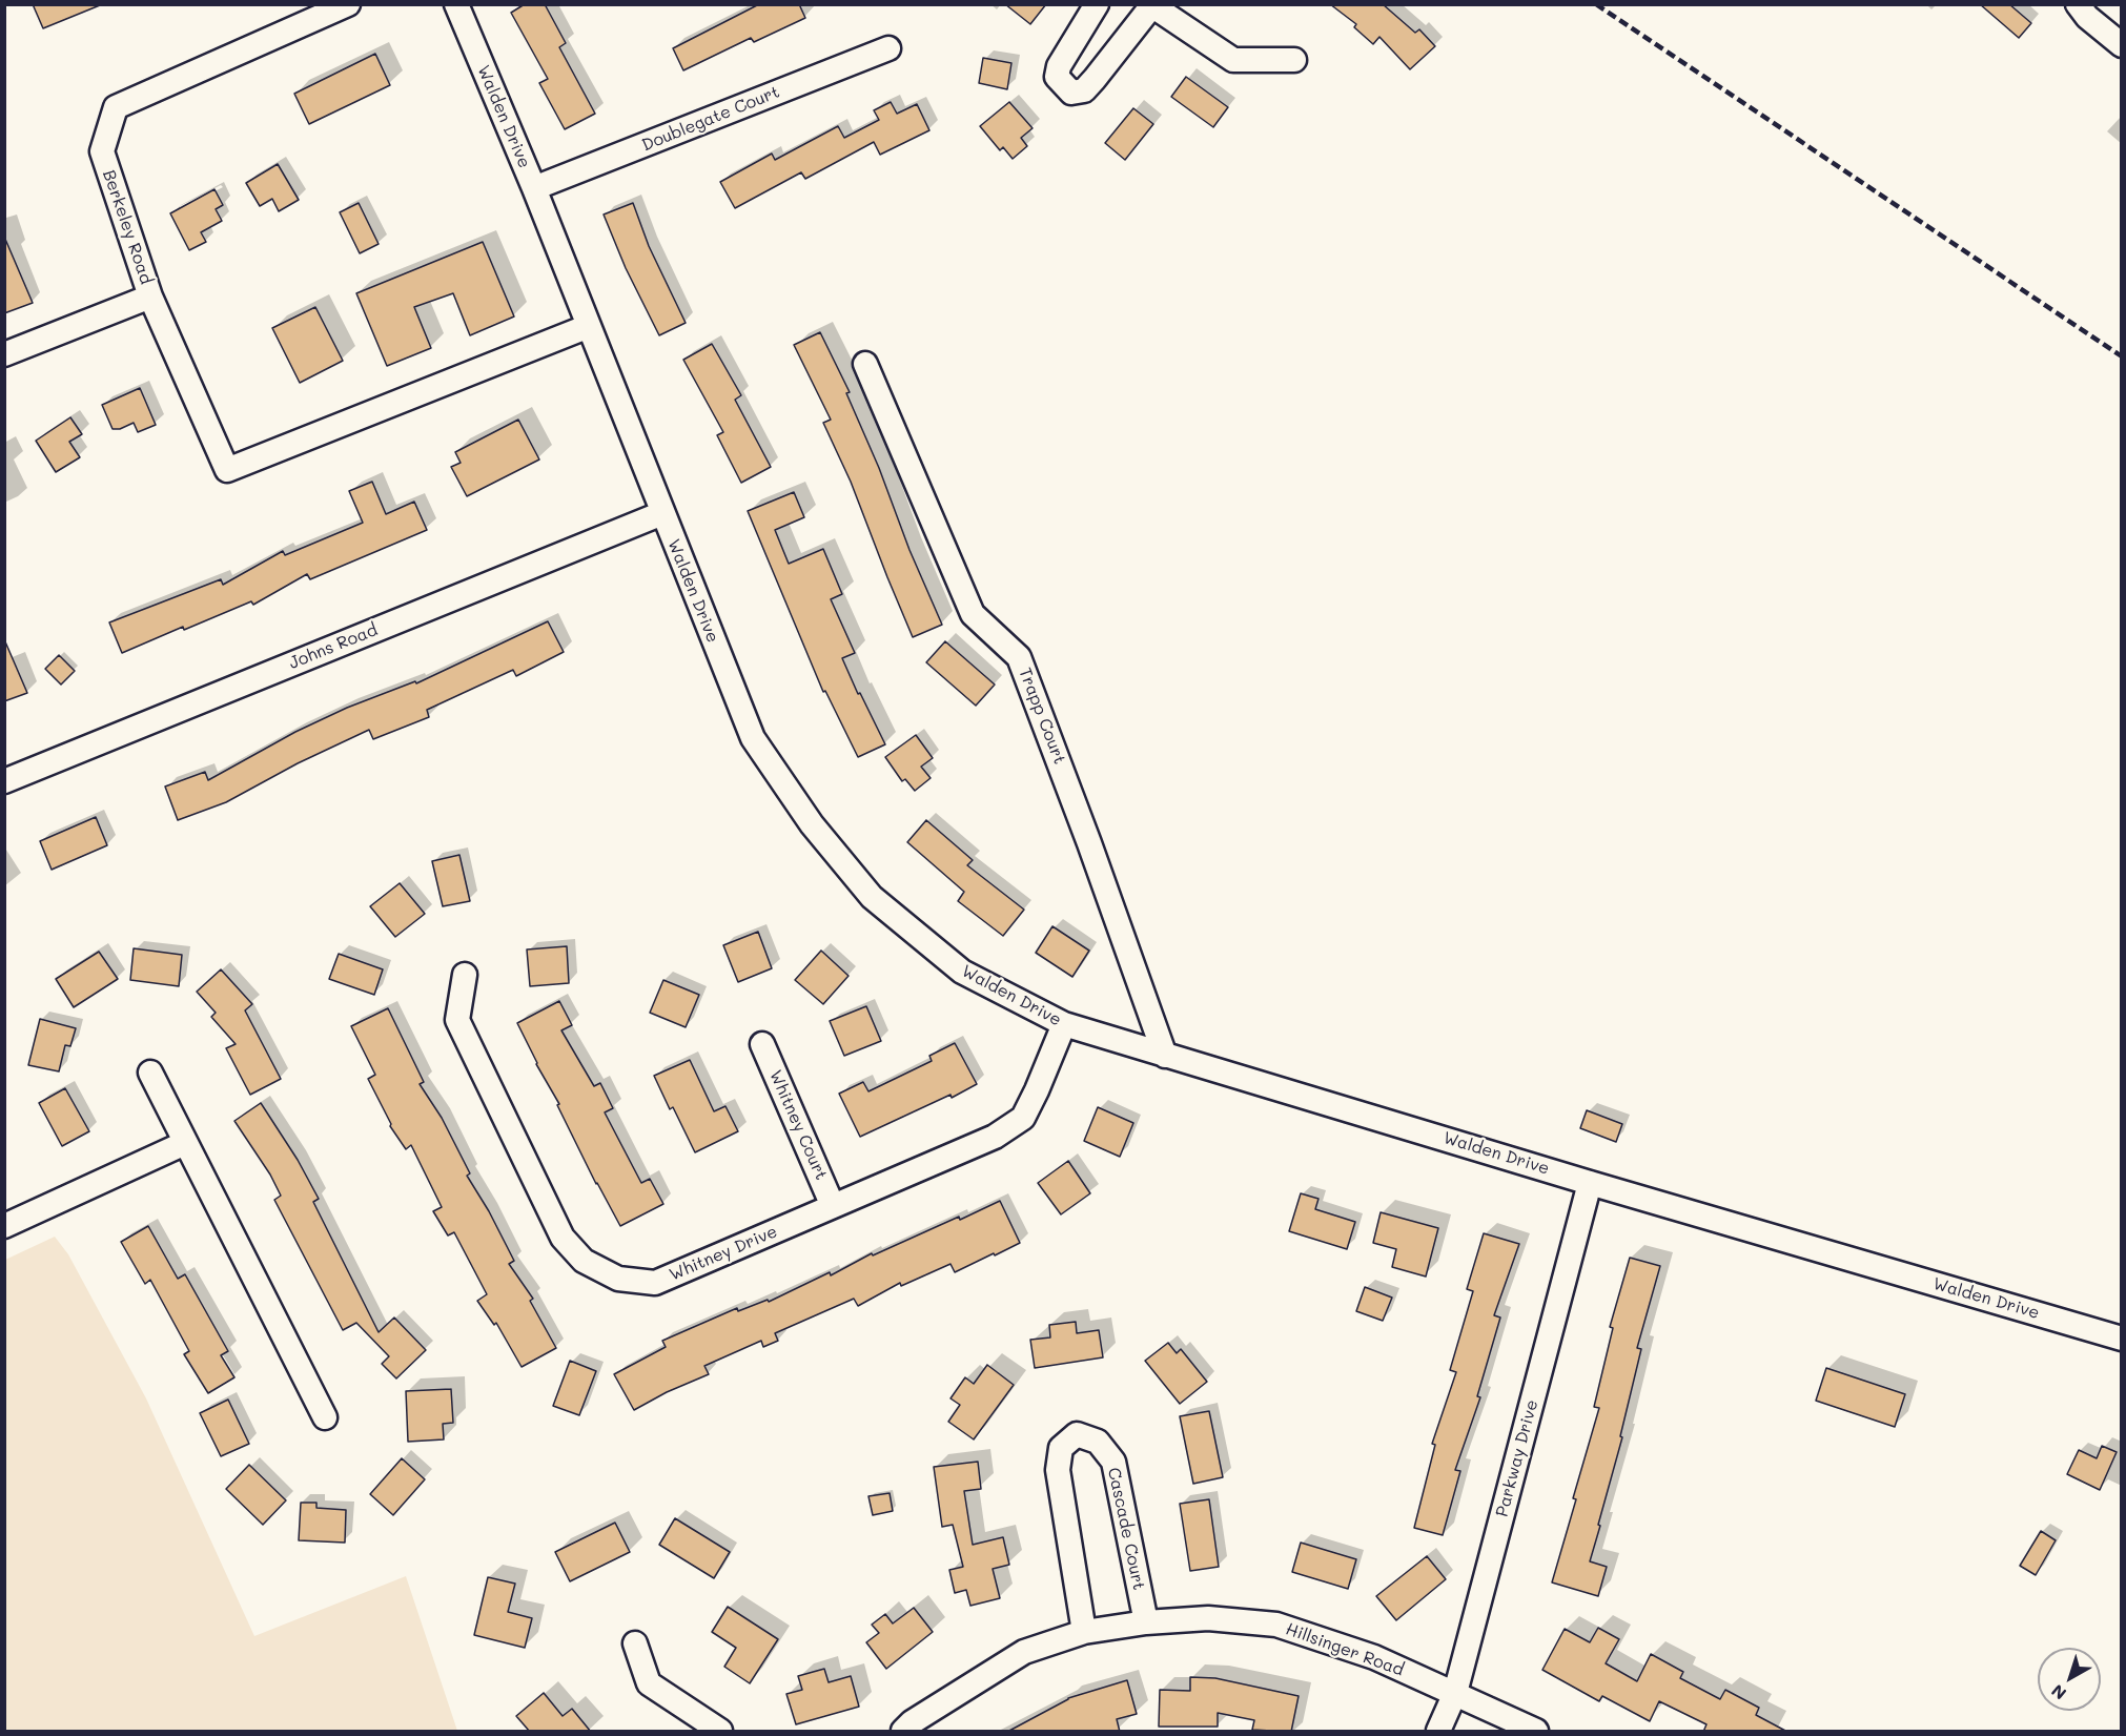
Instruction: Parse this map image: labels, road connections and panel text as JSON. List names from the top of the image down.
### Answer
{
  "streets": {
    "street": [
      "Walden Drive",
      "Doublegate Court",
      "Berkeley Road",
      "Johns Road",
      "Trapp Court",
      "Whitney Court",
      "Whitney Drive",
      "Parkway Drive",
      "Cascade Court",
      "Hillsinger Road"
    ]
  },
  "crossings": [
    ["Walden Drive", "Doublegate Court"],
    ["Walden Drive", "Johns Road"],
    ["Walden Drive", "Trapp Court"],
    ["Walden Drive", "Whitney Drive"],
    ["Walden Drive", "Parkway Drive"],
    ["Whitney Court", "Whitney Drive"],
    ["Parkway Drive", "Hillsinger Road"],
    ["Cascade Court", "Hillsinger Road"]
  ],
  "north": "bottom left"
}
